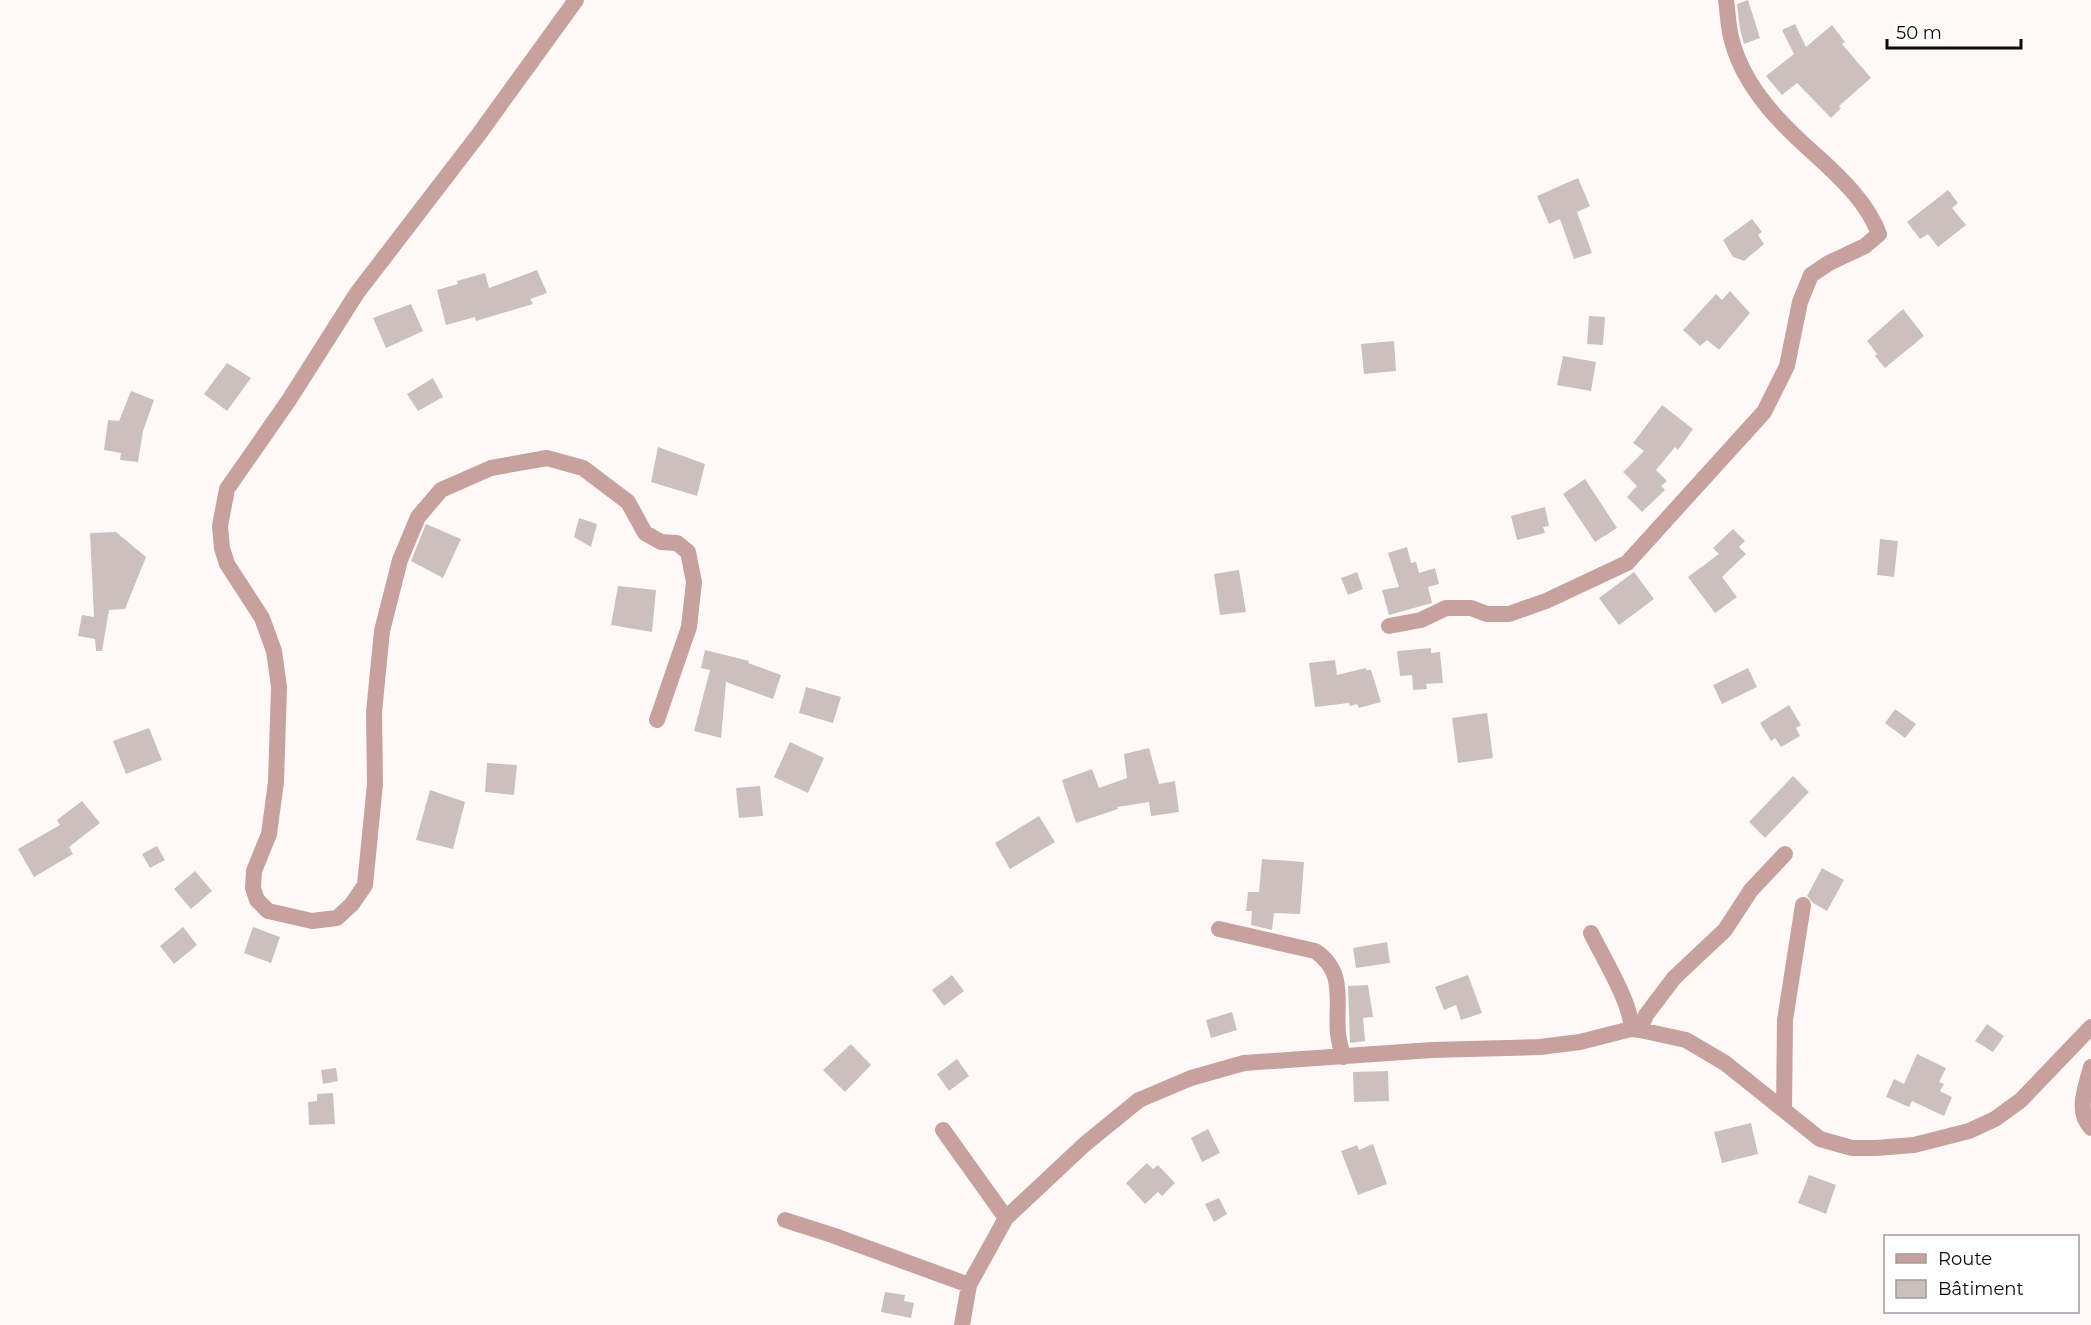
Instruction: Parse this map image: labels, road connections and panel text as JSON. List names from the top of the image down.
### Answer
{
  "legend": ["Route", "Bâtiment"],
  "scale_bar": "50 m"
}
